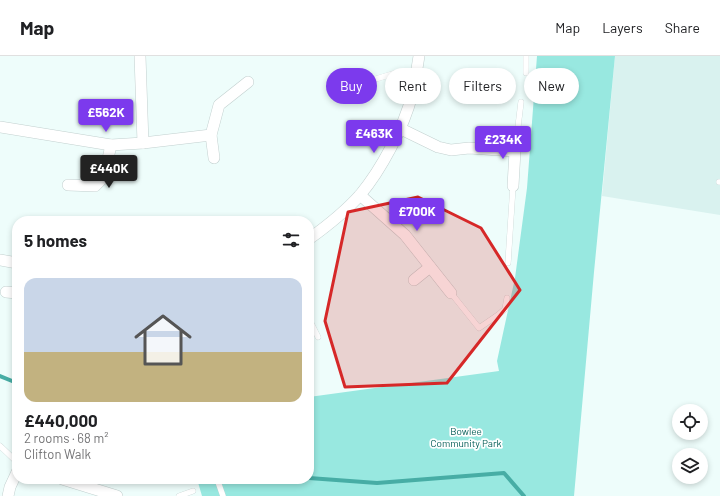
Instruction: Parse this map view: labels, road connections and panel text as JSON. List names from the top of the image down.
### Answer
{
  "parks": ["Bowlee Community Park"],
  "page": {
    "header": "Map",
    "nav": ["Map", "Layers", "Share"],
    "chip": [
      "Buy",
      "Rent",
      "Filters",
      "New"
    ],
    "price": [
      "£562K",
      "£463K",
      "£234K",
      "£440K",
      "£700K"
    ],
    "heading": "5 homes",
    "list": [
      {
        "name": "£440,000",
        "note": "2 rooms · 68 m² · Clifton Walk"
      }
    ]
  }
}
